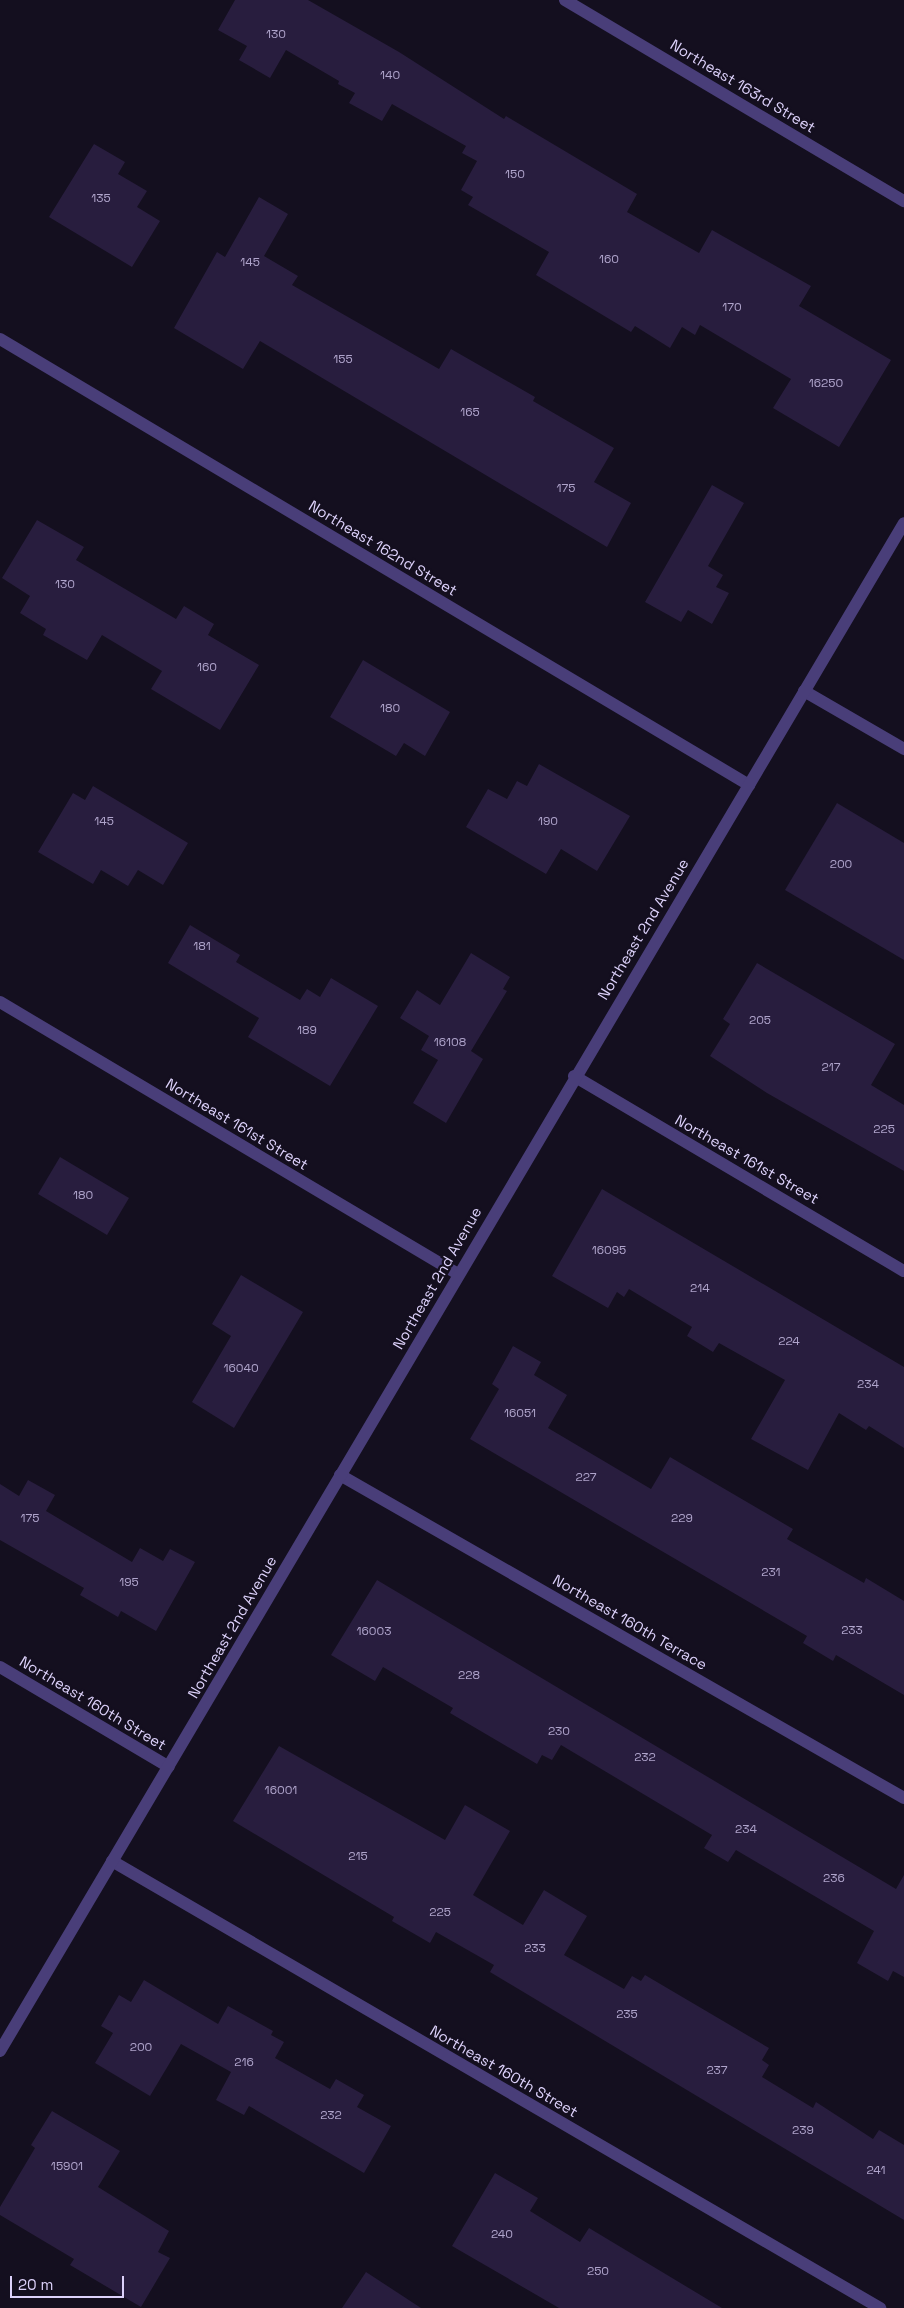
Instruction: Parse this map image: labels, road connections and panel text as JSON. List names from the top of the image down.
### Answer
{
  "streets": {
    "street": [
      "Northeast 163rd Street",
      "Northeast 162nd Street",
      "Northeast 2nd Avenue",
      "Northeast 161st Street",
      "Northeast 160th Terrace",
      "Northeast 160th Street"
    ]
  },
  "crossings": [
    ["Northeast 162nd Street", "Northeast 2nd Avenue"],
    ["Northeast 2nd Avenue", "Northeast 161st Street"],
    ["Northeast 2nd Avenue", "Northeast 160th Terrace"],
    ["Northeast 2nd Avenue", "Northeast 160th Street"]
  ],
  "house_numbers": [
    "130",
    "140",
    "150",
    "135",
    "160",
    "145",
    "170",
    "155",
    "16250",
    "165",
    "175",
    "130",
    "160",
    "180",
    "145",
    "190",
    "200",
    "181",
    "205",
    "189",
    "16108",
    "217",
    "225",
    "180",
    "16095",
    "214",
    "224",
    "16040",
    "234",
    "16051",
    "227",
    "175",
    "229",
    "231",
    "195",
    "233",
    "16003",
    "228",
    "230",
    "232",
    "16001",
    "234",
    "215",
    "236",
    "225",
    "233",
    "235",
    "200",
    "216",
    "237",
    "232",
    "239",
    "15901",
    "241",
    "240",
    "250"
  ],
  "scale_bar": "20 m"
}
